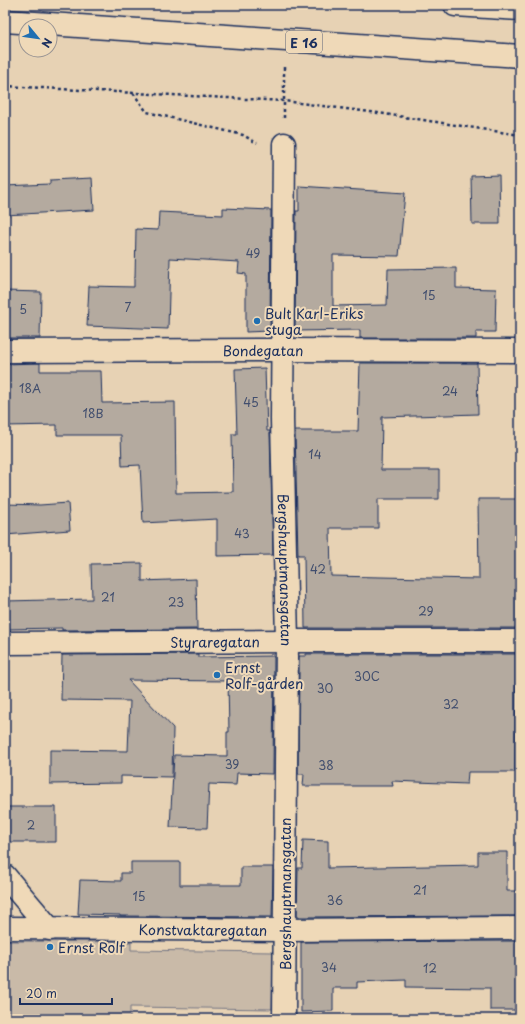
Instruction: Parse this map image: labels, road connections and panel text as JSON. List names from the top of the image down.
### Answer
{
  "streets": {
    "main road": [
      "E 16",
      "Bondegatan",
      "Bergshauptmansgatan",
      "Styraregatan",
      "Konstvaktaregatan"
    ]
  },
  "crossings": [
    ["Bondegatan", "Bergshauptmansgatan"],
    ["Bergshauptmansgatan", "Styraregatan"],
    ["Bergshauptmansgatan", "Konstvaktaregatan"]
  ],
  "places": ["Bult Karl-Eriks stuga", "Ernst Rolf-gården", "Ernst Rolf"],
  "house_numbers": [
    "49",
    "15",
    "7",
    "5",
    "18A",
    "24",
    "45",
    "18B",
    "14",
    "43",
    "42",
    "21",
    "23",
    "29",
    "30C",
    "30",
    "32",
    "39",
    "38",
    "2",
    "21",
    "15",
    "36",
    "34",
    "12"
  ],
  "scale_bar": "20 m",
  "north": "bottom right"
}
